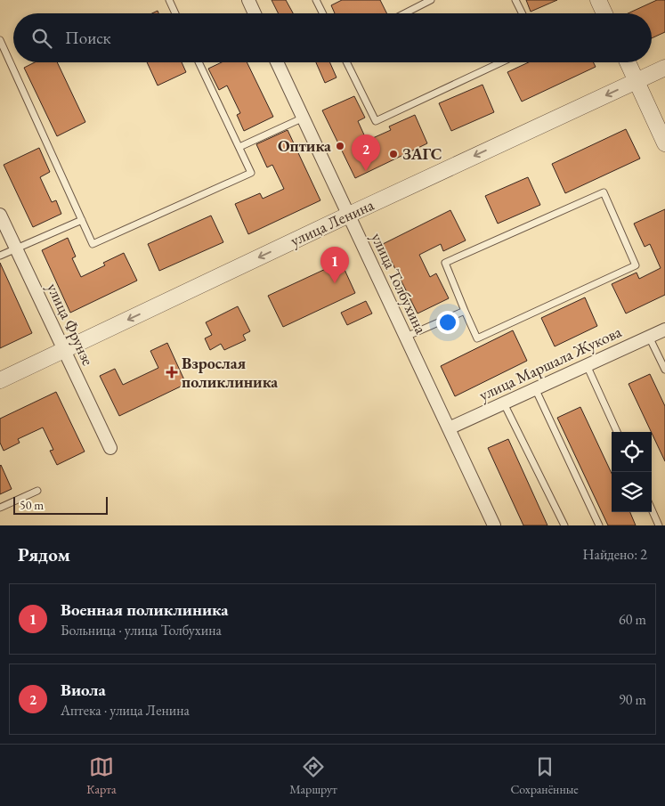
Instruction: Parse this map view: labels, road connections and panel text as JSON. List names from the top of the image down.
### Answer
{
  "streets": {
    "street": [
      "улица Ленина",
      "улица Толбухина",
      "улица Фрунзе",
      "улица Маршала Жукова"
    ]
  },
  "crossings": [
    ["улица Ленина", "улица Толбухина"],
    ["улица Ленина", "улица Фрунзе"],
    ["улица Толбухина", "улица Маршала Жукова"]
  ],
  "one_way": ["улица Ленина"],
  "places": {
    "other": ["Оптика", "ЗАГС"],
    "health": ["Взрослая поликлиника"]
  },
  "scale_bar": "50 m",
  "page": {
    "search": "Поиск",
    "pins": ["2", "1"],
    "scale": "50 m",
    "heading": ["Рядом", "Найдено: 2"],
    "list": [
      {
        "mark": "1",
        "name": "Военная поликлиника",
        "note": "Больница · улица Толбухина",
        "value": "60 m"
      },
      {
        "mark": "2",
        "name": "Виола",
        "note": "Аптека · улица Ленина",
        "value": "90 m"
      }
    ],
    "nav": ["Карта", "Маршрут", "Сохранённые"]
  }
}
